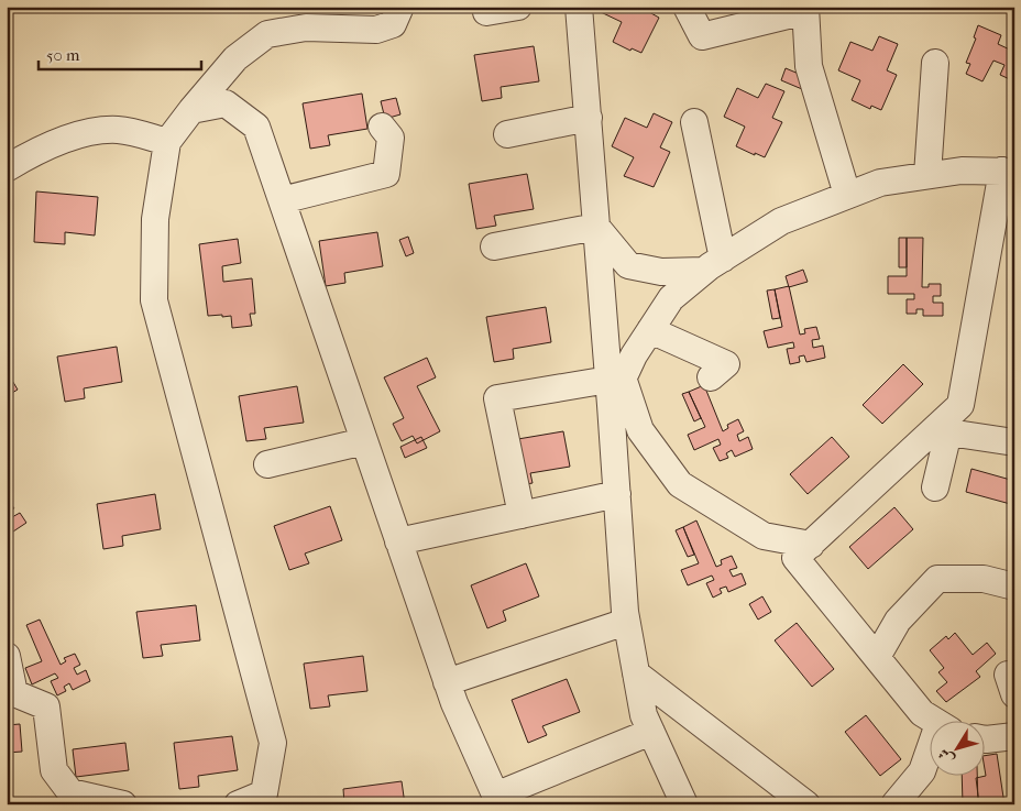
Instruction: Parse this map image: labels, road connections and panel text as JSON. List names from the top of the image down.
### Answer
{
  "scale_bar": "50 m",
  "north": "bottom left"
}
